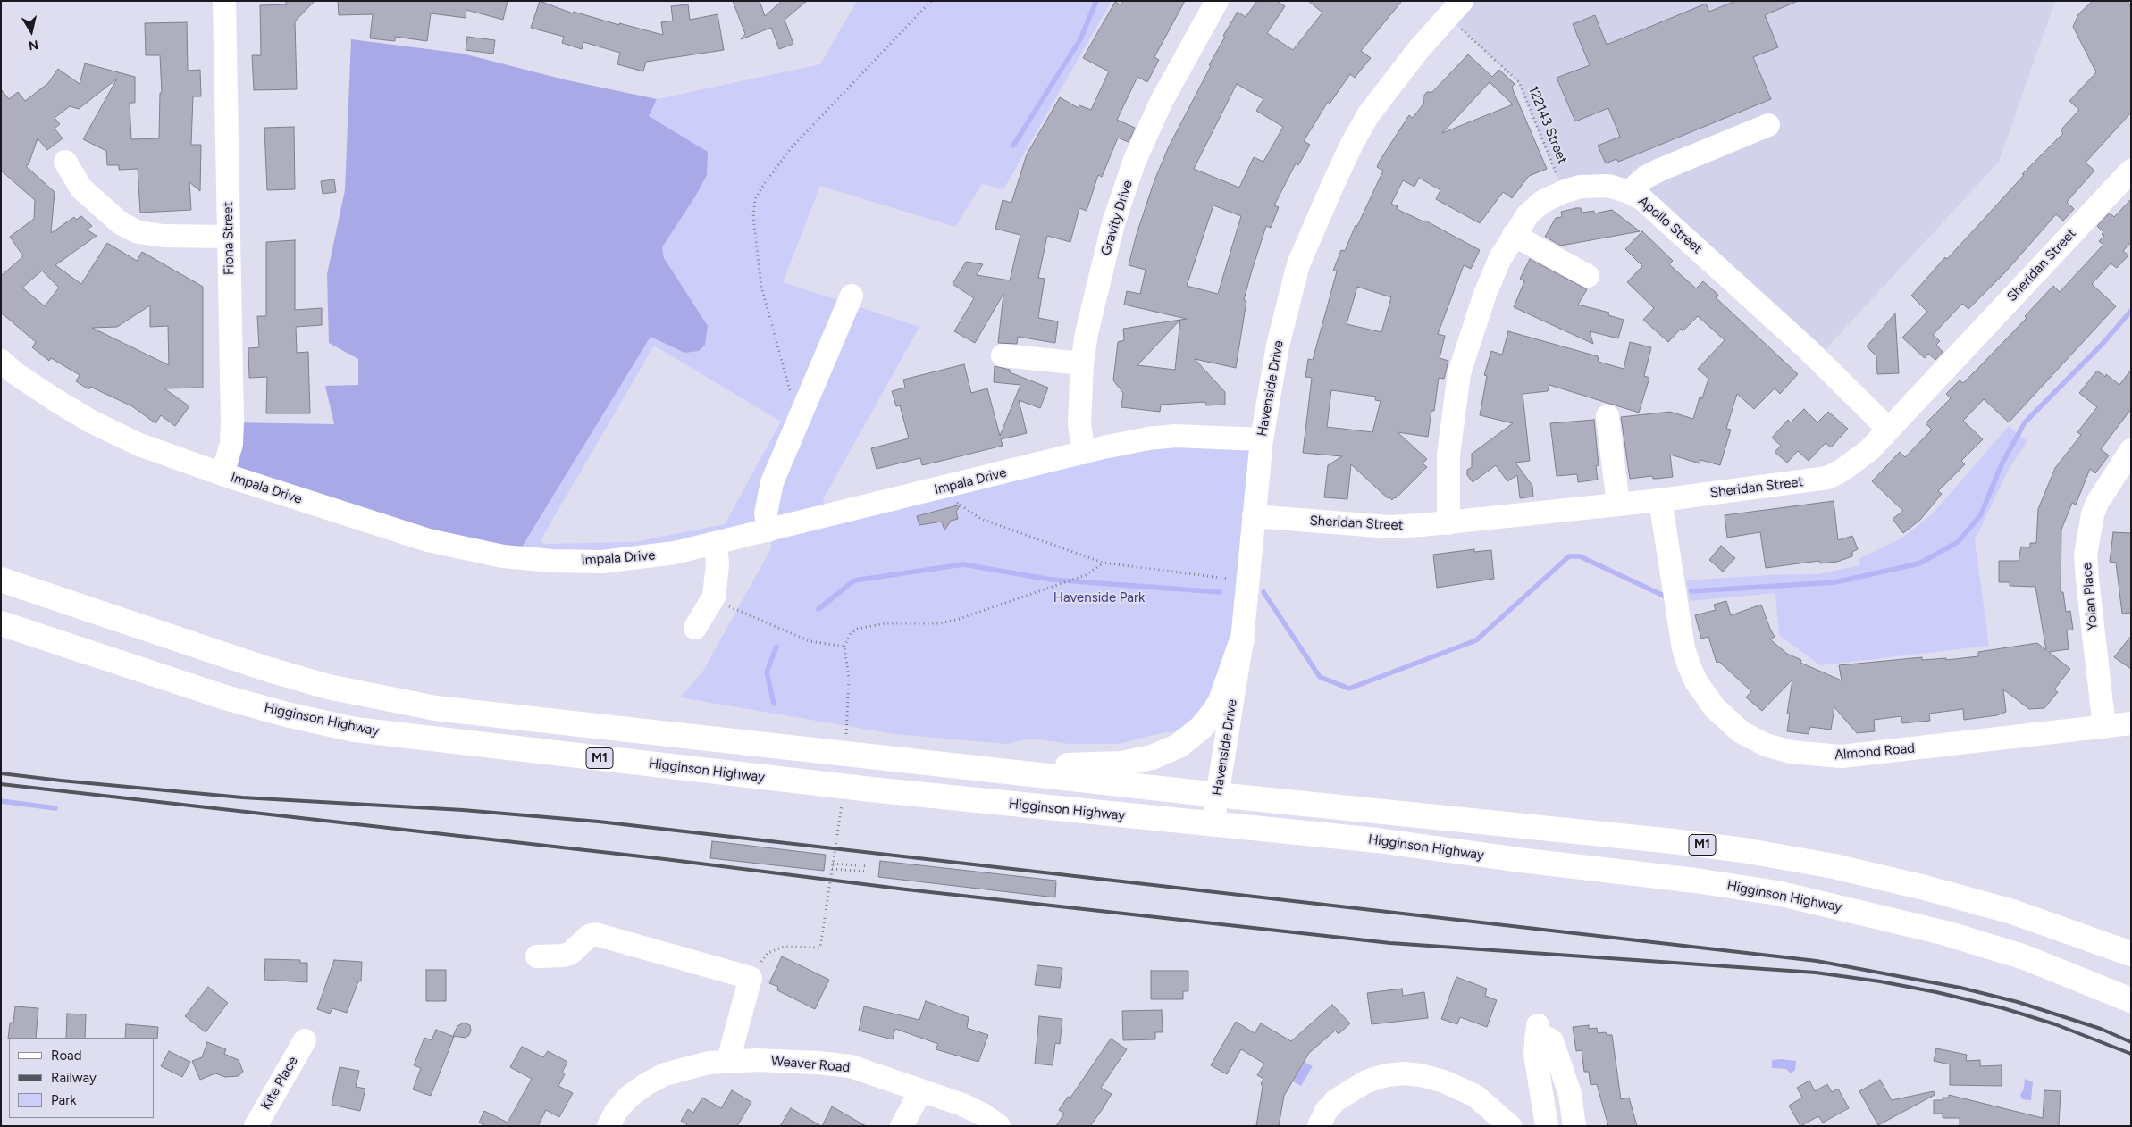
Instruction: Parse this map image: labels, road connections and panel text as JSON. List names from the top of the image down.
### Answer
{
  "streets": {
    "highway": ["Higginson Highway", "M1"],
    "street": [
      "Gravity Drive",
      "Apollo Street",
      "Fiona Street",
      "Sheridan Street",
      "Havenside Drive",
      "Impala Drive",
      "Yolan Place",
      "Almond Road",
      "Weaver Road",
      "Kite Place"
    ],
    "path": ["122143 Street"]
  },
  "crossings": [
    ["122143 Street", "Apollo Street"],
    ["122143 Street", "Havenside Drive"],
    ["Gravity Drive", "Impala Drive"],
    ["Apollo Street", "Sheridan Street"],
    ["Fiona Street", "Impala Drive"],
    ["Sheridan Street", "Havenside Drive"],
    ["Sheridan Street", "Almond Road"],
    ["Havenside Drive", "Impala Drive"],
    ["Havenside Drive", "Higginson Highway"],
    ["Havenside Drive", "M1"],
    ["Yolan Place", "Almond Road"]
  ],
  "parks": ["Havenside Park"],
  "legend": ["Road", "Railway", "Park"],
  "north": "bottom"
}
